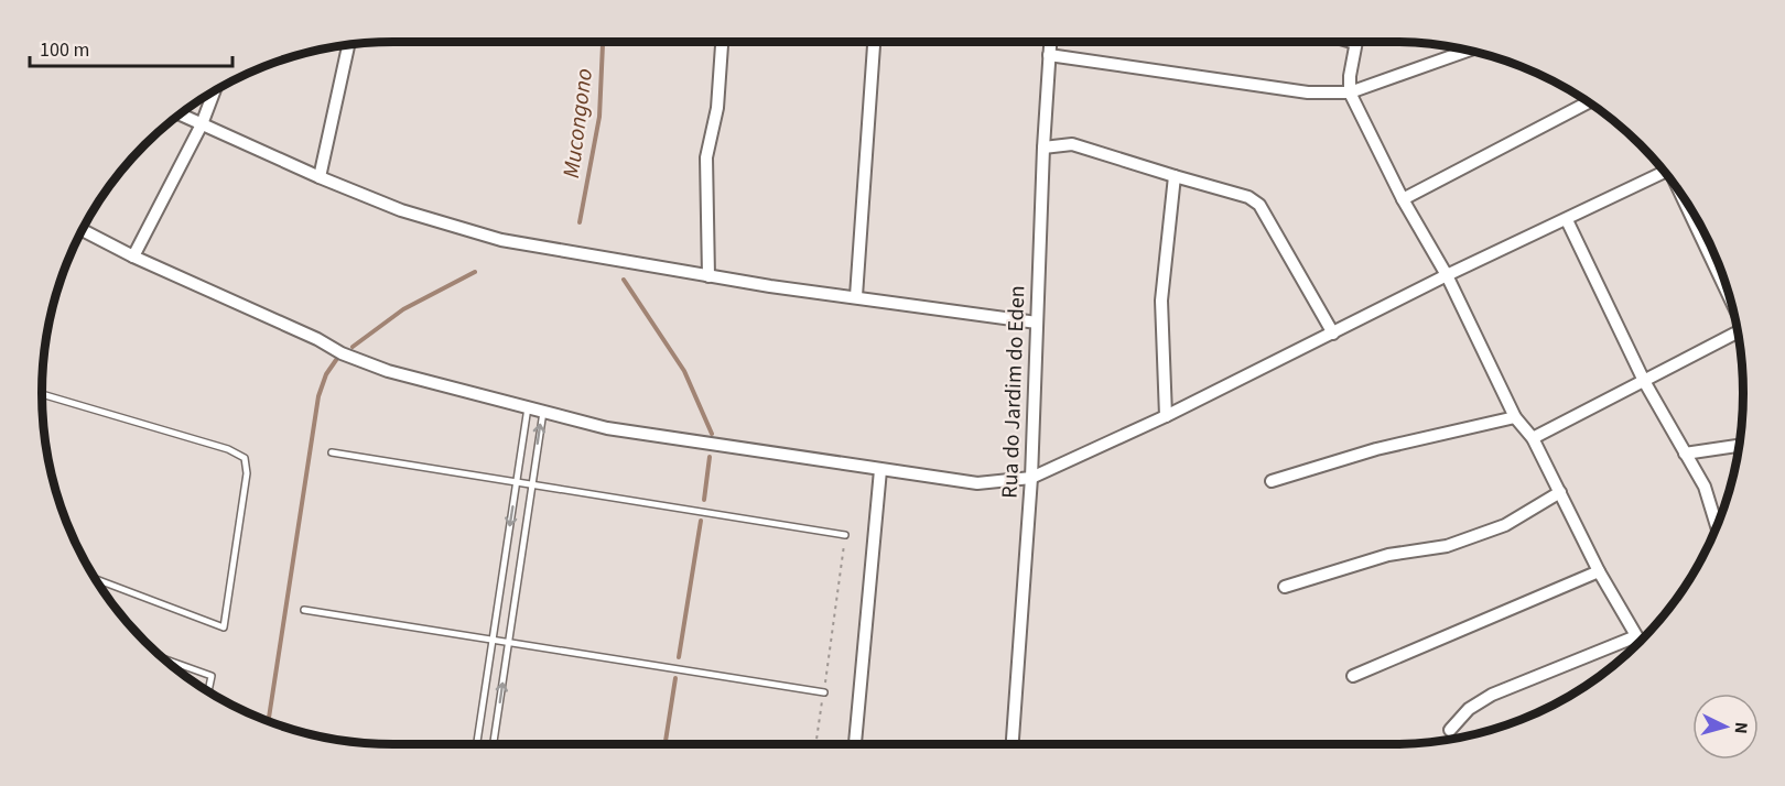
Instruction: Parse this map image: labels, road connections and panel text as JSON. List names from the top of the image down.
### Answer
{
  "streets": {
    "street": ["Rua do Jardim do Eden"]
  },
  "water": ["Mucongono"],
  "scale_bar": "100 m",
  "north": "right"
}
